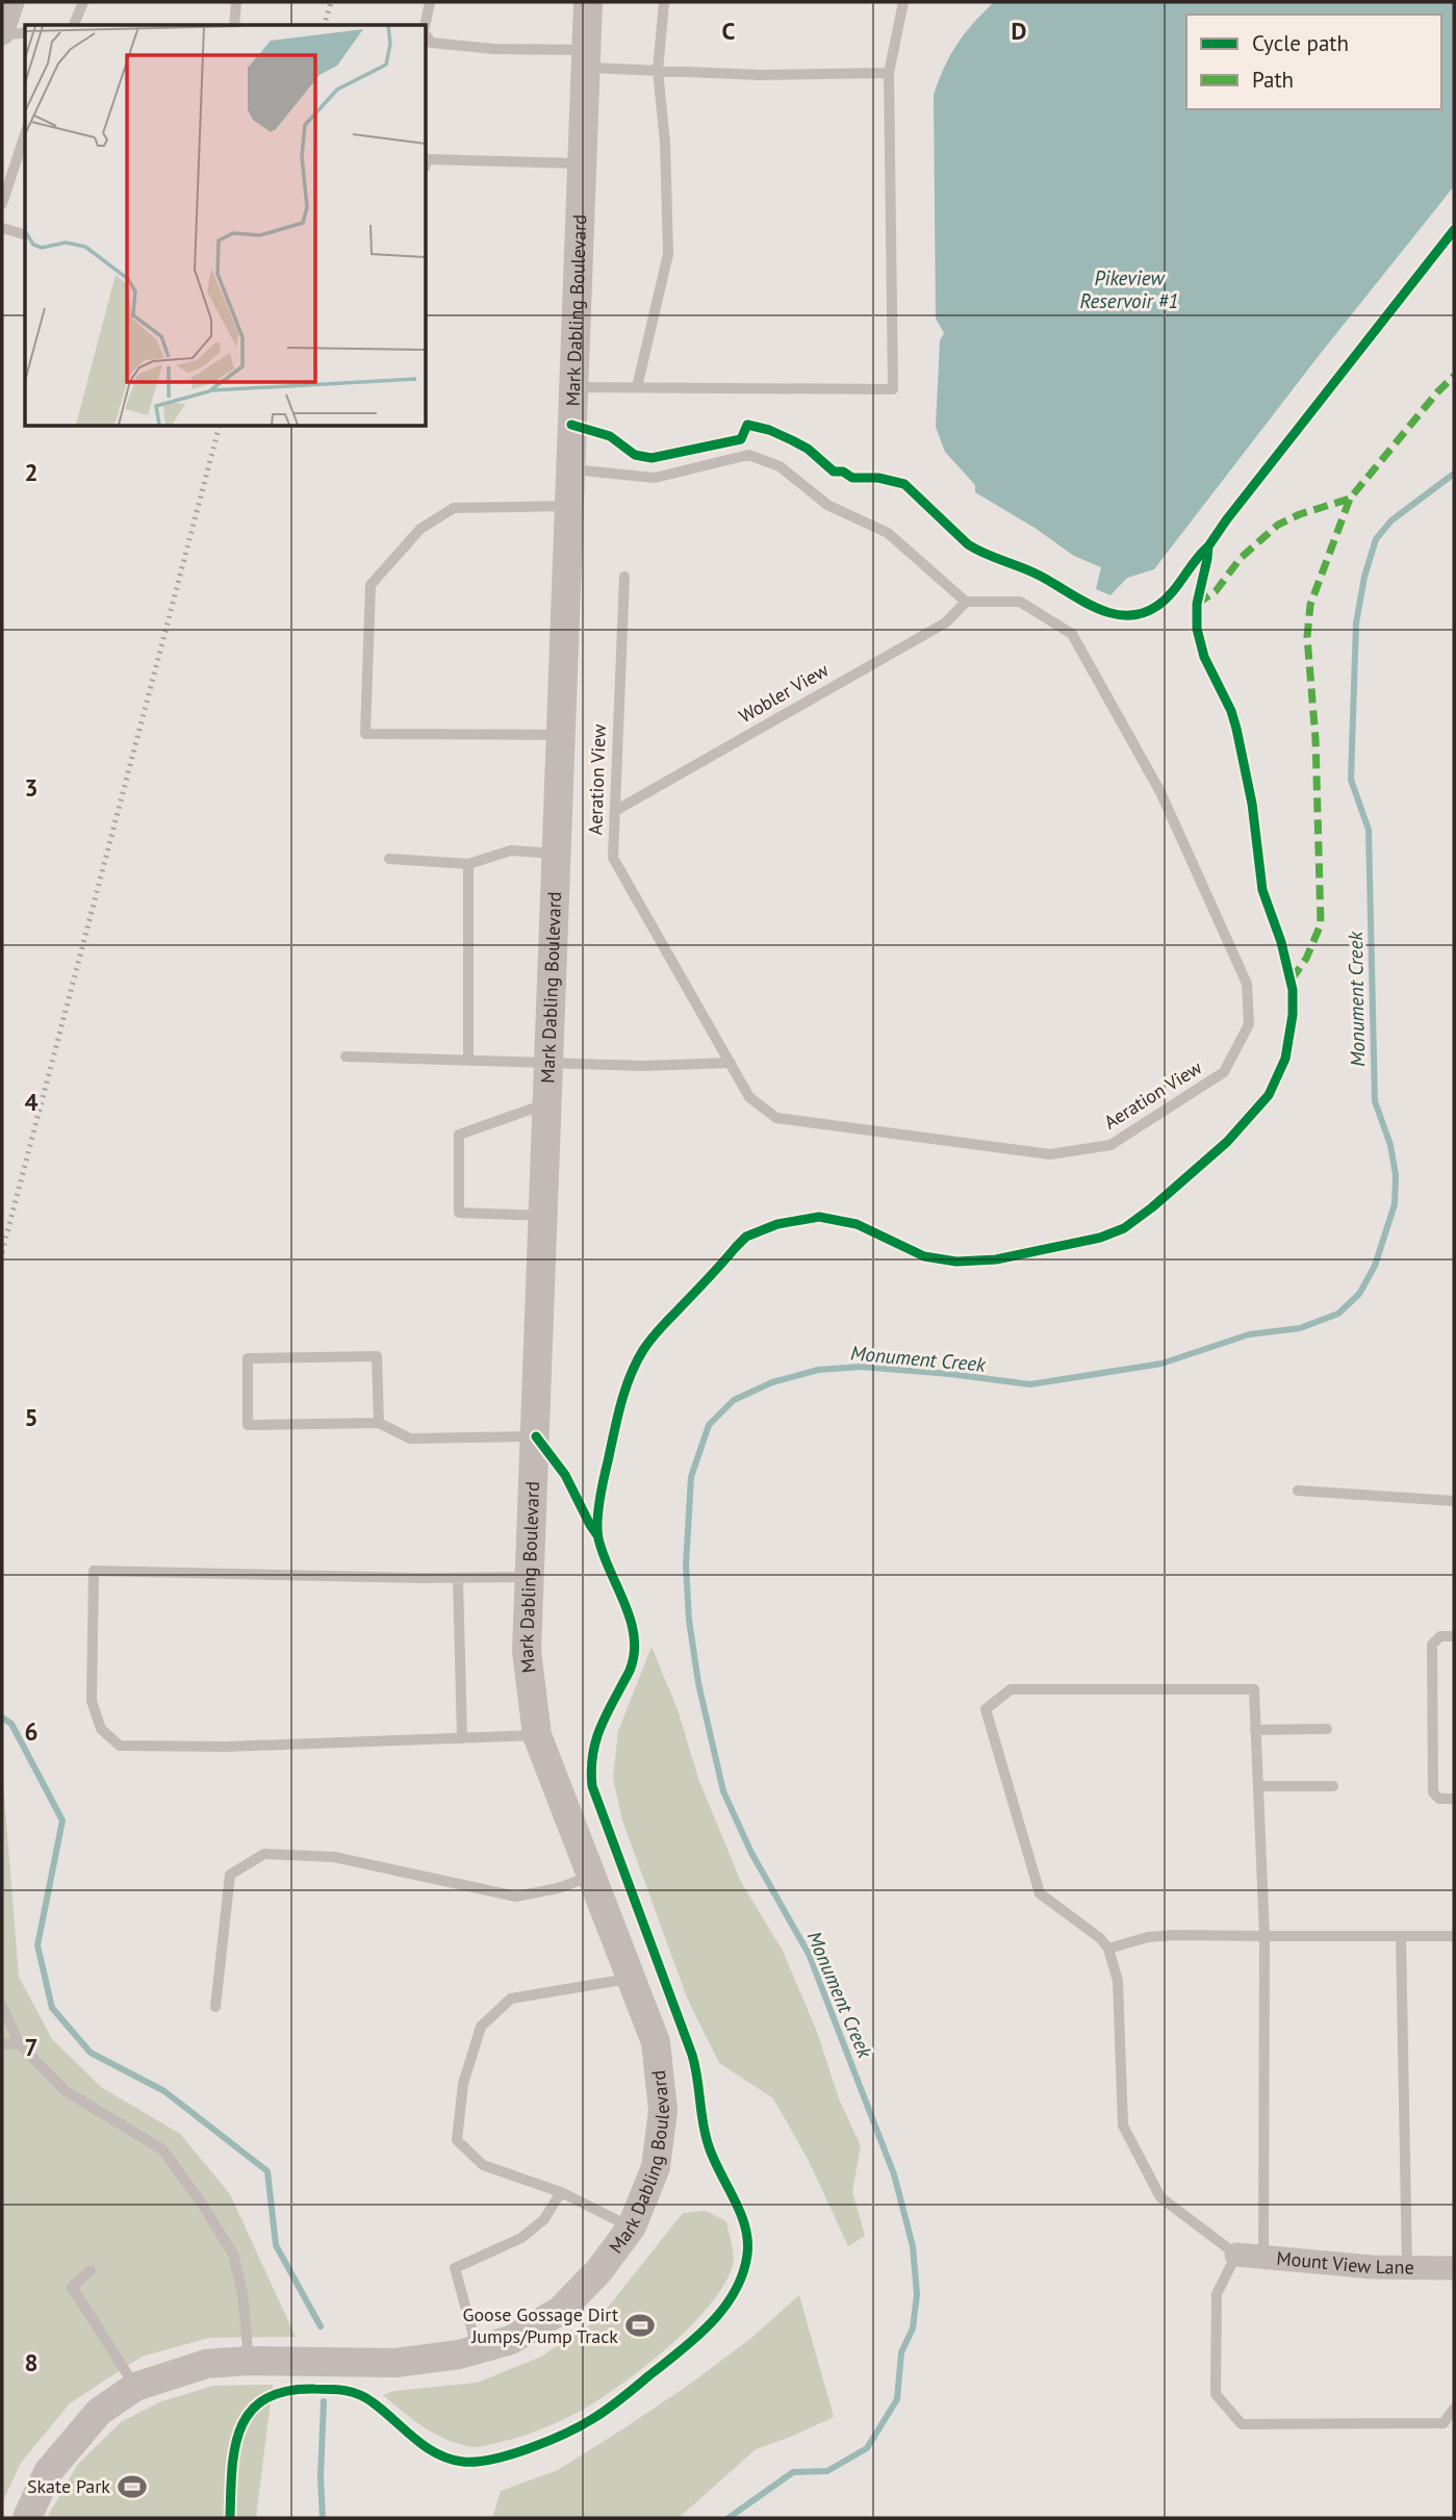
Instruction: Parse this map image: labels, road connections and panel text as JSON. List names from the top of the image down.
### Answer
{
  "streets": {
    "street": ["Mark Dabling Boulevard", "Mount View Lane"],
    "lane": ["Wobler View", "Aeration View"]
  },
  "crossings": [
    ["Wobler View", "Aeration View"]
  ],
  "water": ["Pikeview Reservoir #1", "Monument Creek"],
  "places": {
    "sports": ["Goose Gossage Dirt Jumps/Pump Track", "Skate Park"]
  },
  "legend": ["Cycle path", "Path"],
  "grid": {
    "columns": ["C", "D"],
    "rows": [
      "2",
      "3",
      "4",
      "5",
      "6",
      "7",
      "8"
    ]
  }
}
